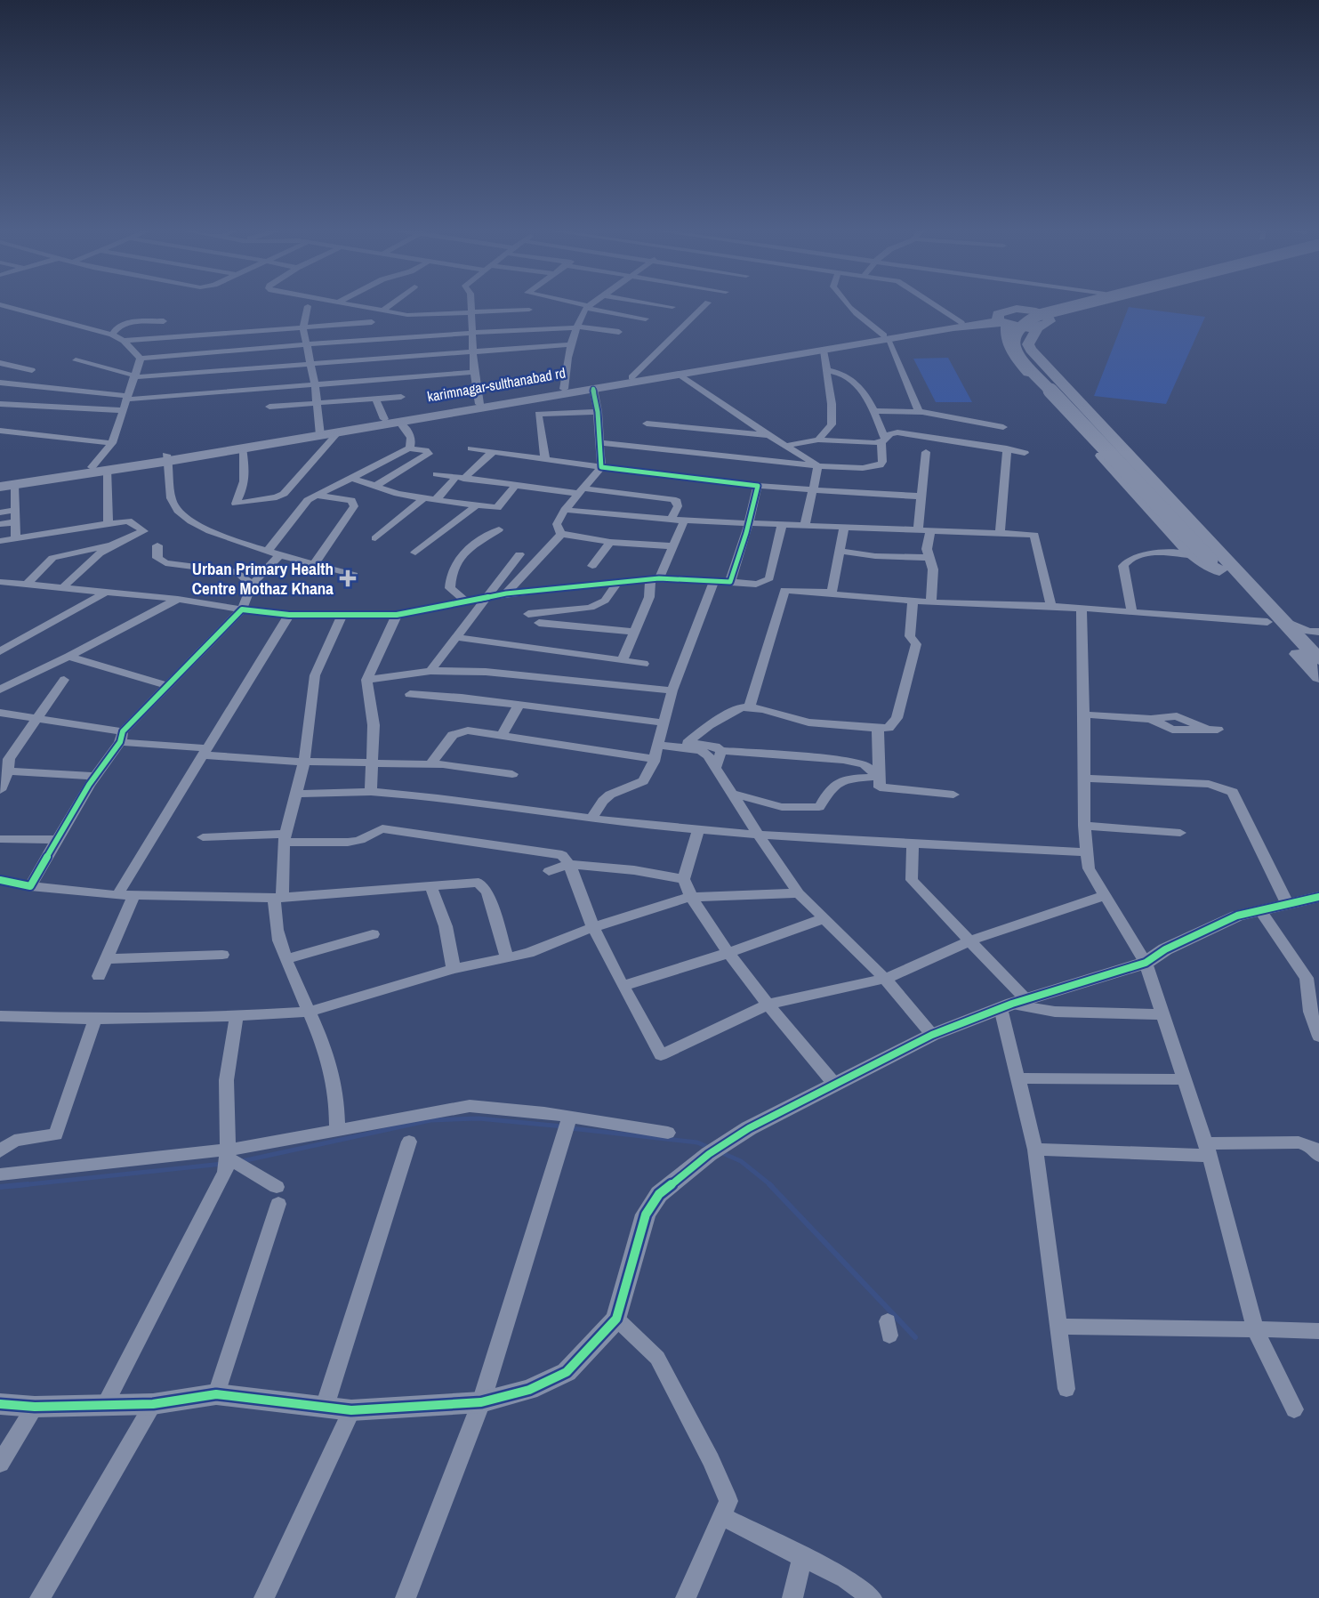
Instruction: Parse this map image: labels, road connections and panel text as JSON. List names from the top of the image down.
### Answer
{
  "streets": {
    "highway": ["karimnagar-sulthanabad rd"]
  },
  "places": {
    "health": ["Urban Primary Health Centre Mothaz Khana"]
  }
}
